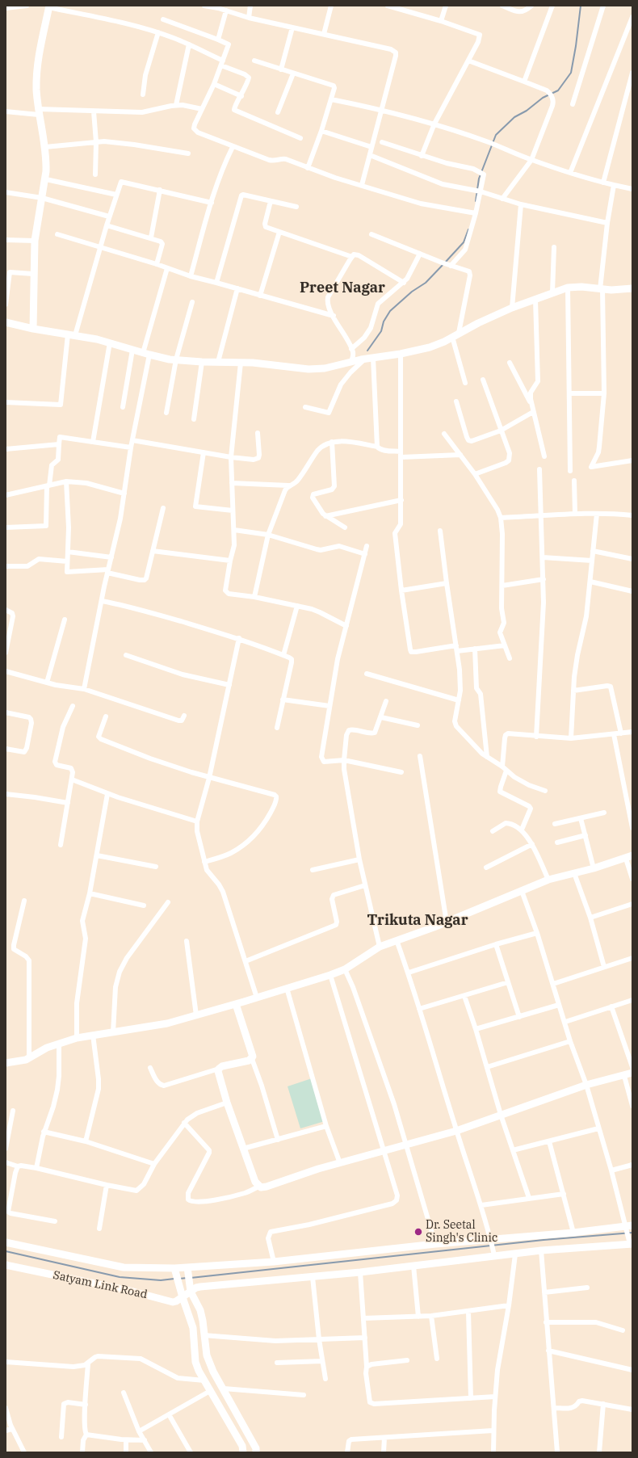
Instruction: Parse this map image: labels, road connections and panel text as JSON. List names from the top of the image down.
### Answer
{
  "streets": {
    "street": ["Satyam Link Road"]
  },
  "districts": ["Preet Nagar", "Trikuta Nagar"],
  "places": ["Dr. Seetal Singh's Clinic"]
}
